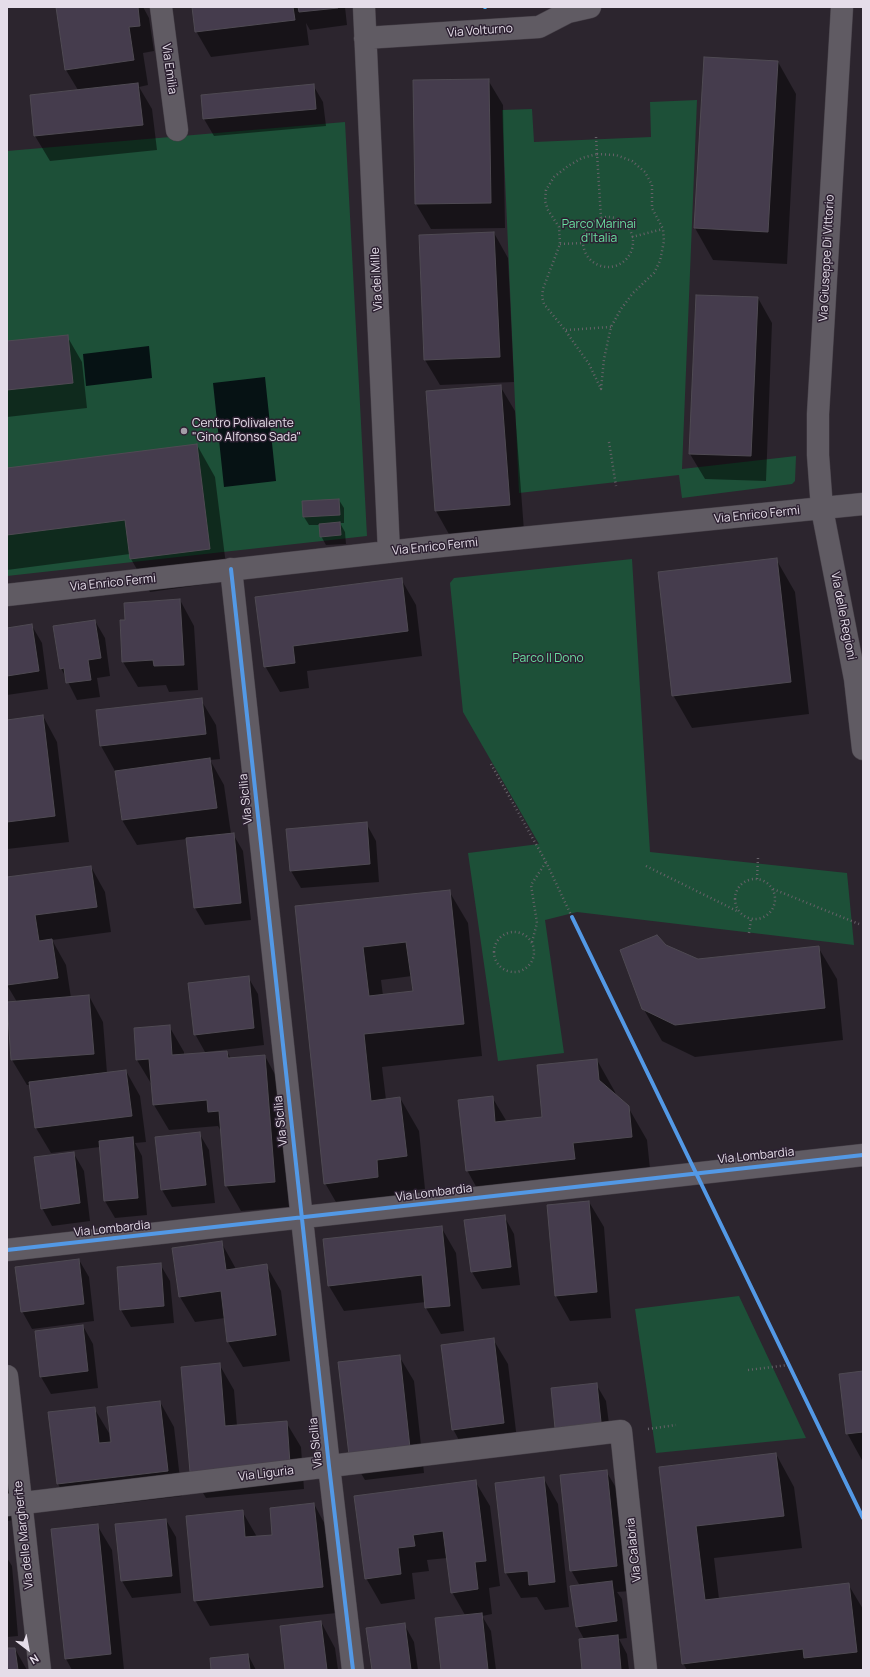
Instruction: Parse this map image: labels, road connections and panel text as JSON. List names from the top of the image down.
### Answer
{
  "streets": {
    "street": [
      "Via Volturno",
      "Via Emilia",
      "Via Giuseppe Di Vittorio",
      "Via dei Mille",
      "Via Enrico Fermi",
      "Via delle Regioni",
      "Via Sicilia",
      "Via Lombardia",
      "Via Liguria",
      "Via delle Margherite",
      "Via Calabria"
    ]
  },
  "crossings": [
    ["Via Volturno", "Via dei Mille"],
    ["Via Giuseppe Di Vittorio", "Via Enrico Fermi"],
    ["Via Giuseppe Di Vittorio", "Via delle Regioni"],
    ["Via dei Mille", "Via Enrico Fermi"],
    ["Via Enrico Fermi", "Via delle Regioni"],
    ["Via Enrico Fermi", "Via Sicilia"],
    ["Via Sicilia", "Via Lombardia"],
    ["Via Sicilia", "Via Liguria"],
    ["Via Liguria", "Via delle Margherite"],
    ["Via Liguria", "Via Calabria"]
  ],
  "parks": ["Parco Marinai d'Italia", "Parco Il Dono"],
  "places": ["Centro Polivalente \"Gino Alfonso Sada\""],
  "north": "bottom right"
}
